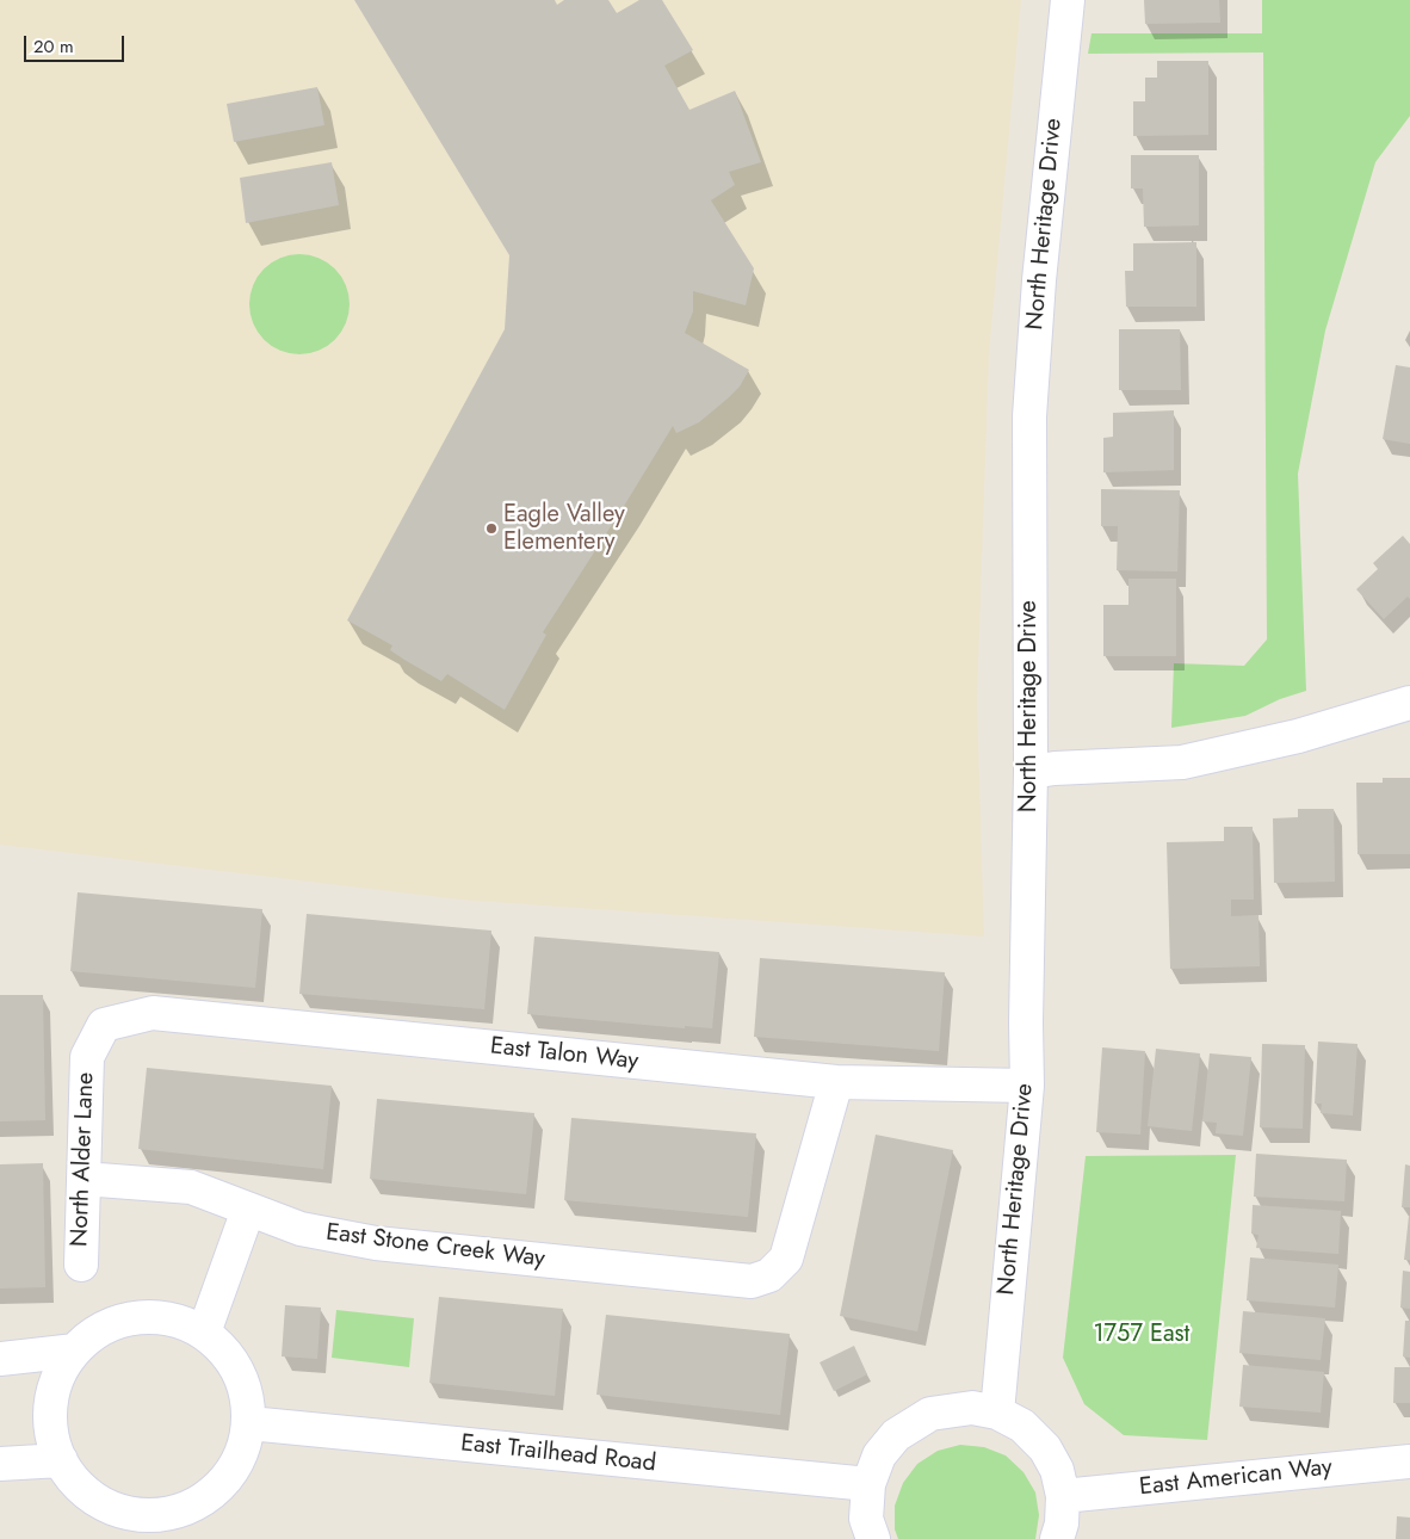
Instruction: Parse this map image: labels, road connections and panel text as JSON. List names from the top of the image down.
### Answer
{
  "streets": {
    "street": [
      "North Heritage Drive",
      "East Talon Way",
      "North Alder Lane",
      "East Stone Creek Way",
      "East Trailhead Road",
      "East American Way"
    ]
  },
  "crossings": [
    ["North Heritage Drive", "East Talon Way"],
    ["East Talon Way", "North Alder Lane"],
    ["East Talon Way", "East Stone Creek Way"],
    ["North Alder Lane", "East Stone Creek Way"]
  ],
  "parks": ["1757 East"],
  "places": ["Eagle Valley Elementery"],
  "scale_bar": "20 m"
}
